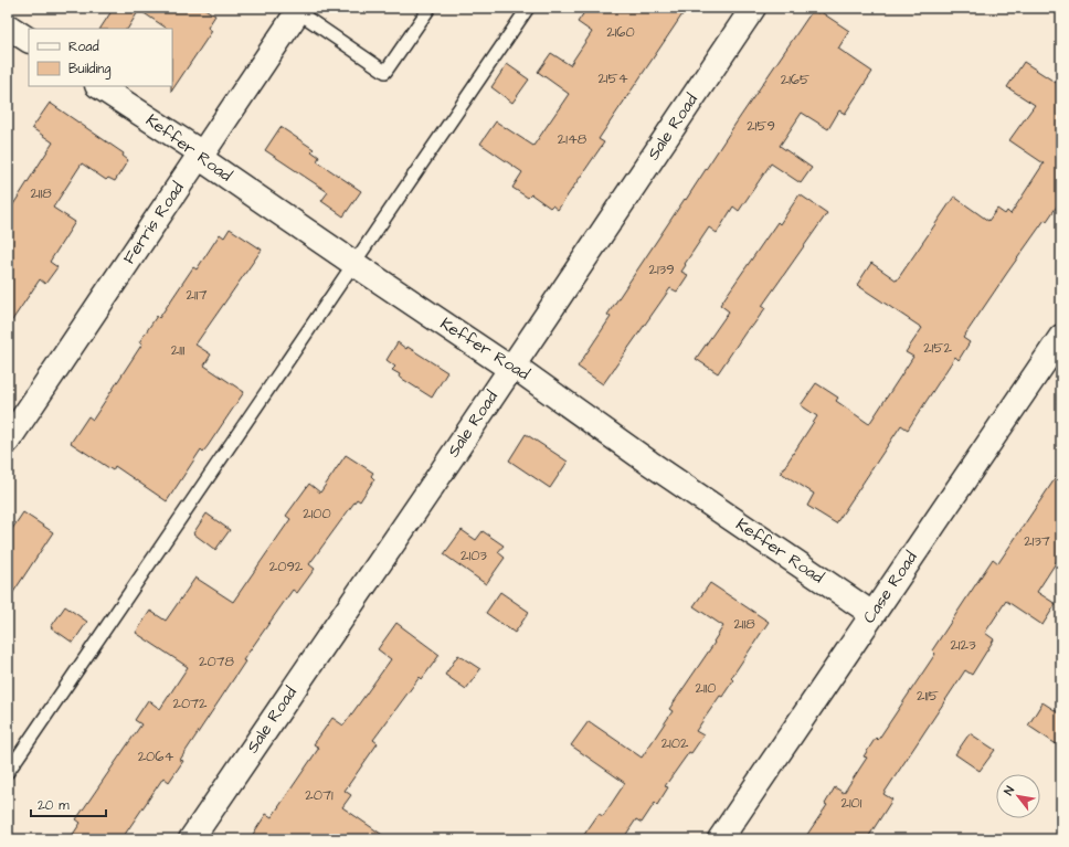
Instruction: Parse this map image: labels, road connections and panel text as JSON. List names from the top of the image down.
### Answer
{
  "streets": {
    "street": [
      "Sale Road",
      "Keffer Road",
      "Ferris Road",
      "Case Road"
    ]
  },
  "crossings": [
    ["Sale Road", "Keffer Road"],
    ["Keffer Road", "Ferris Road"],
    ["Keffer Road", "Case Road"]
  ],
  "house_numbers": [
    "2160",
    "2154",
    "2165",
    "2159",
    "2148",
    "2118",
    "2139",
    "2117",
    "2152",
    "2111",
    "2100",
    "2137",
    "2103",
    "2092",
    "2118",
    "2123",
    "2078",
    "2110",
    "2115",
    "2072",
    "2102",
    "2064",
    "2071",
    "2101"
  ],
  "legend": ["Road", "Building"],
  "scale_bar": "20 m",
  "north": "top left"
}
